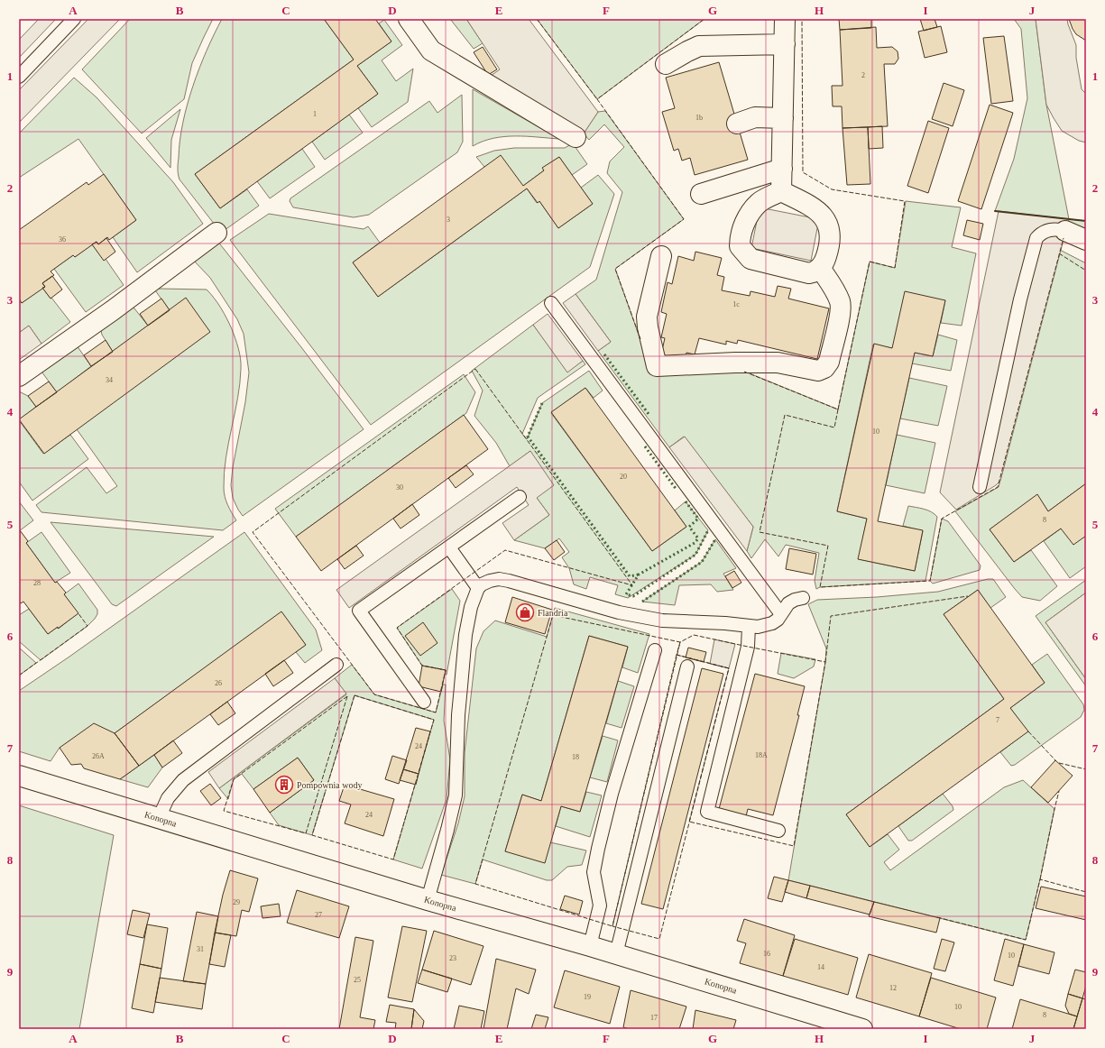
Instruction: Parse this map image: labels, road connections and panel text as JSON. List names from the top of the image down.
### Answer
{
  "streets": {
    "street": ["Konopna"]
  },
  "places": {
    "shop": ["Flandria"],
    "building": ["Pompownia wody"]
  },
  "house_numbers": [
    "2",
    "1",
    "1b",
    "3",
    "36",
    "1c",
    "34",
    "10",
    "20",
    "30",
    "8",
    "28",
    "26",
    "7",
    "24",
    "18A",
    "26A",
    "18",
    "24",
    "29",
    "27",
    "31",
    "16",
    "10",
    "23",
    "14",
    "25",
    "12",
    "19",
    "10",
    "8",
    "17"
  ],
  "grid": {
    "columns": [
      "A",
      "B",
      "C",
      "D",
      "E",
      "F",
      "G",
      "H",
      "I",
      "J"
    ],
    "rows": [
      "1",
      "2",
      "3",
      "4",
      "5",
      "6",
      "7",
      "8",
      "9"
    ]
  }
}
